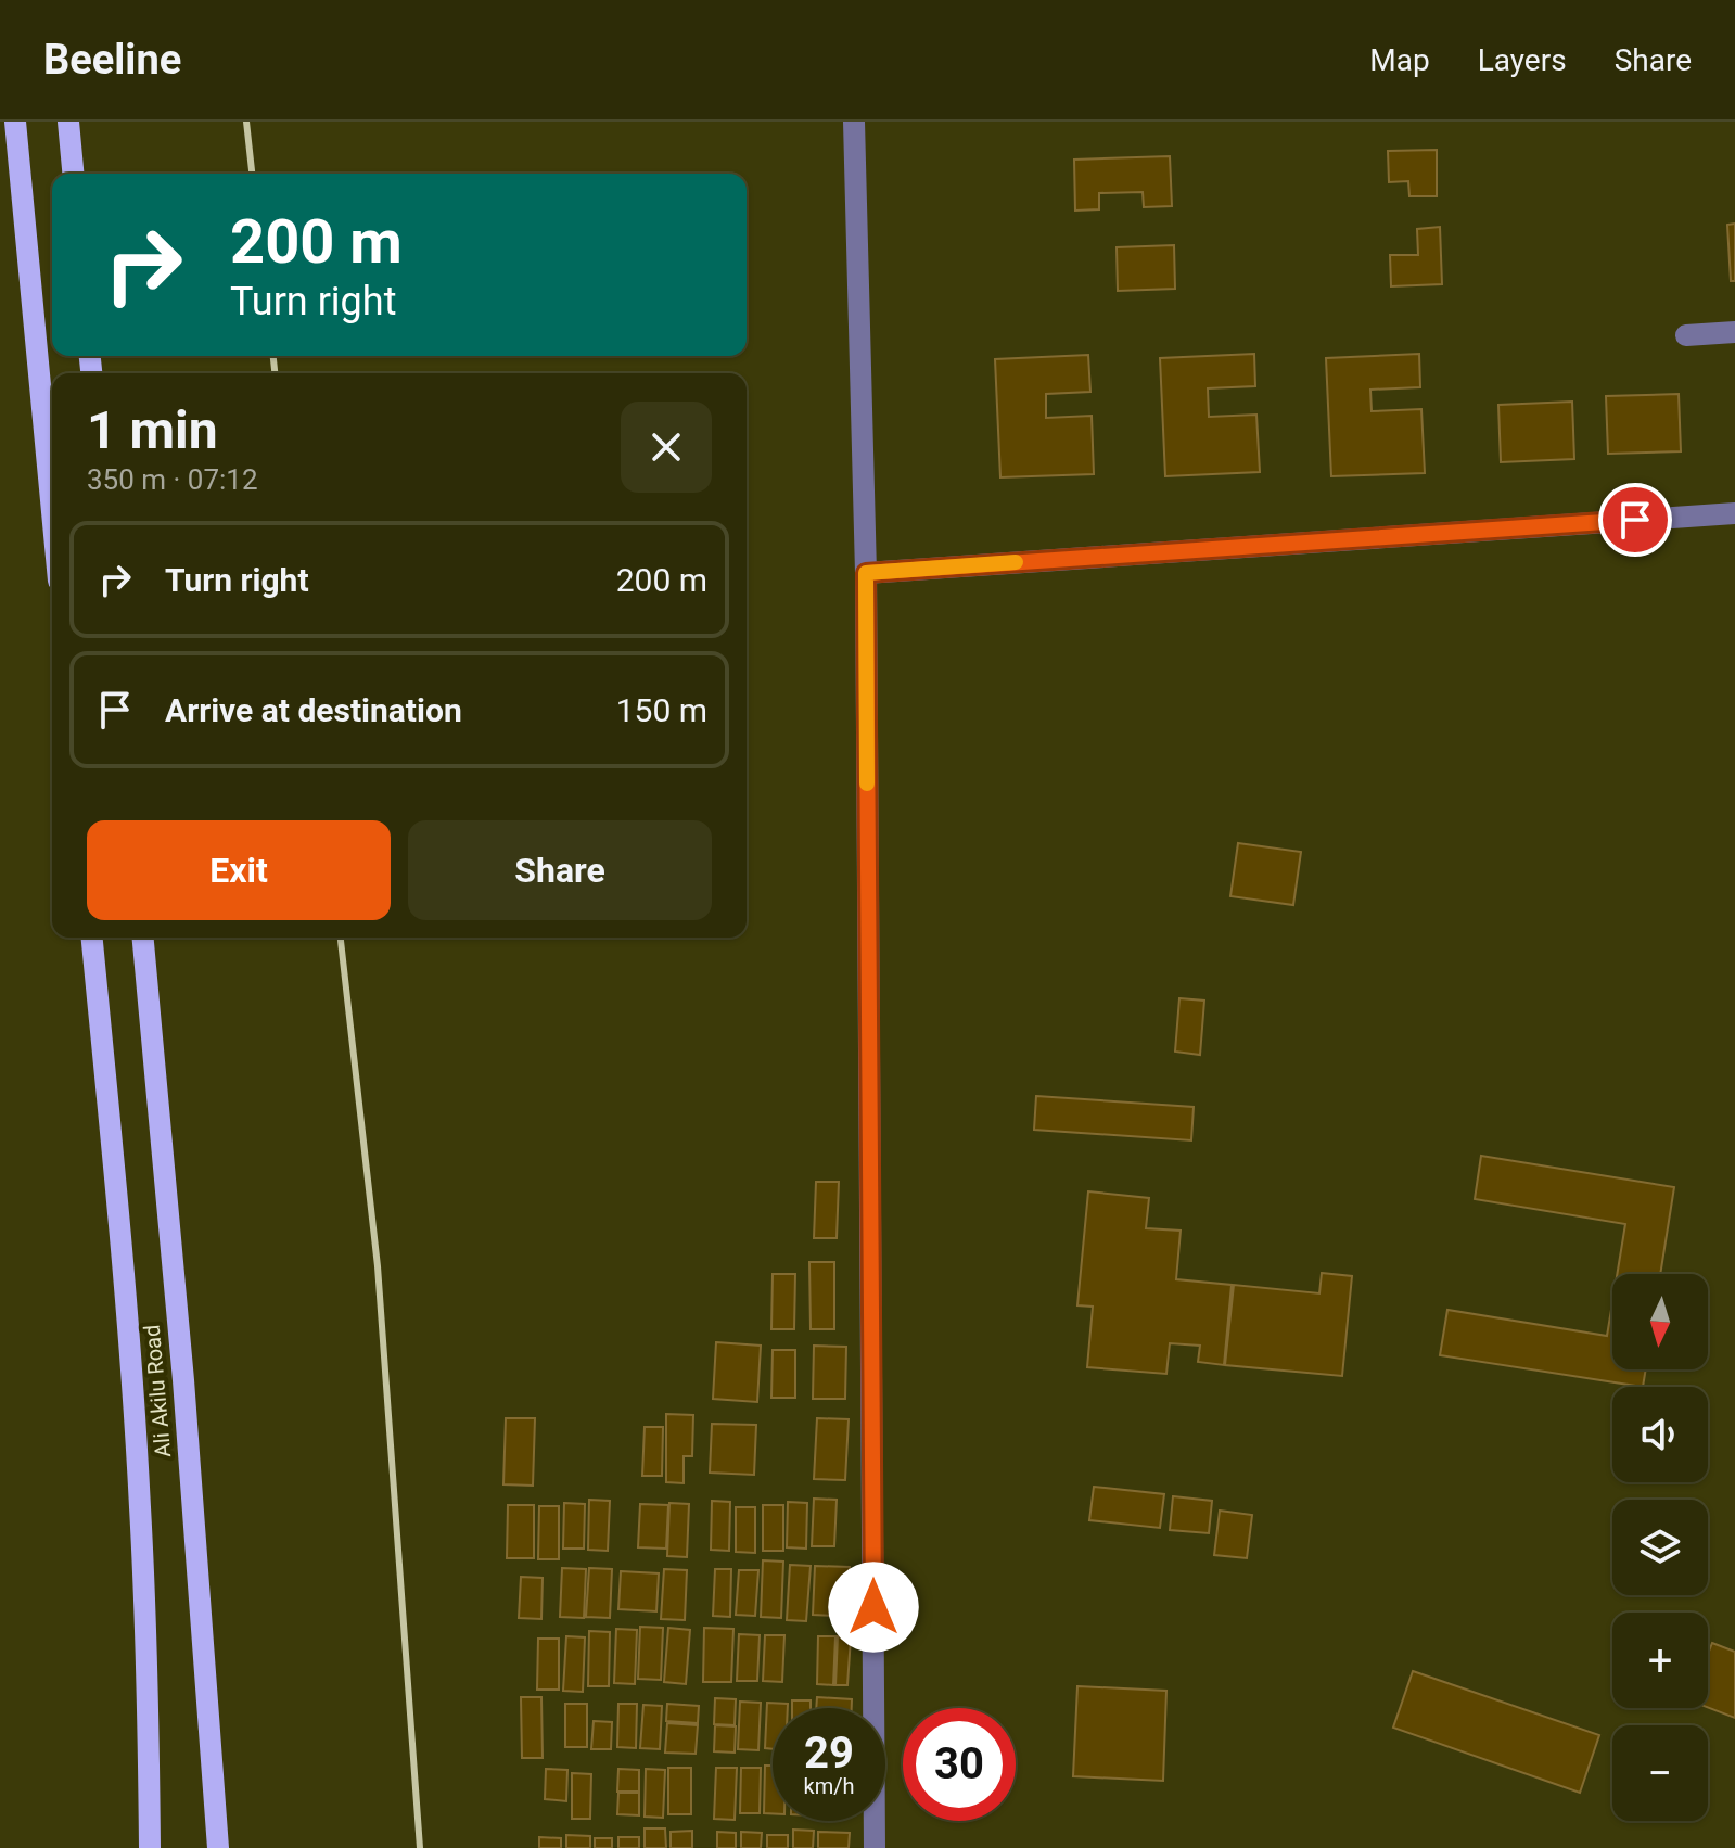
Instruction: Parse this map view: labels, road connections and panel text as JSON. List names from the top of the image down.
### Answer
{
  "streets": {
    "main road": ["Ali Akilu Road"]
  },
  "north": "bottom",
  "page": {
    "header": "Beeline",
    "nav": ["Map", "Layers", "Share"],
    "turn": ["200 m", "Turn right"],
    "heading": ["1 min", "350 m · 07:12"],
    "list": [
      {
        "name": "Turn right",
        "value": "200 m"
      },
      {
        "name": "Arrive at destination",
        "value": "150 m"
      }
    ],
    "buttons": ["Exit", "Share"],
    "map_buttons": ["+", "−"],
    "speed": "29 km/h",
    "limit": "30"
  }
}
